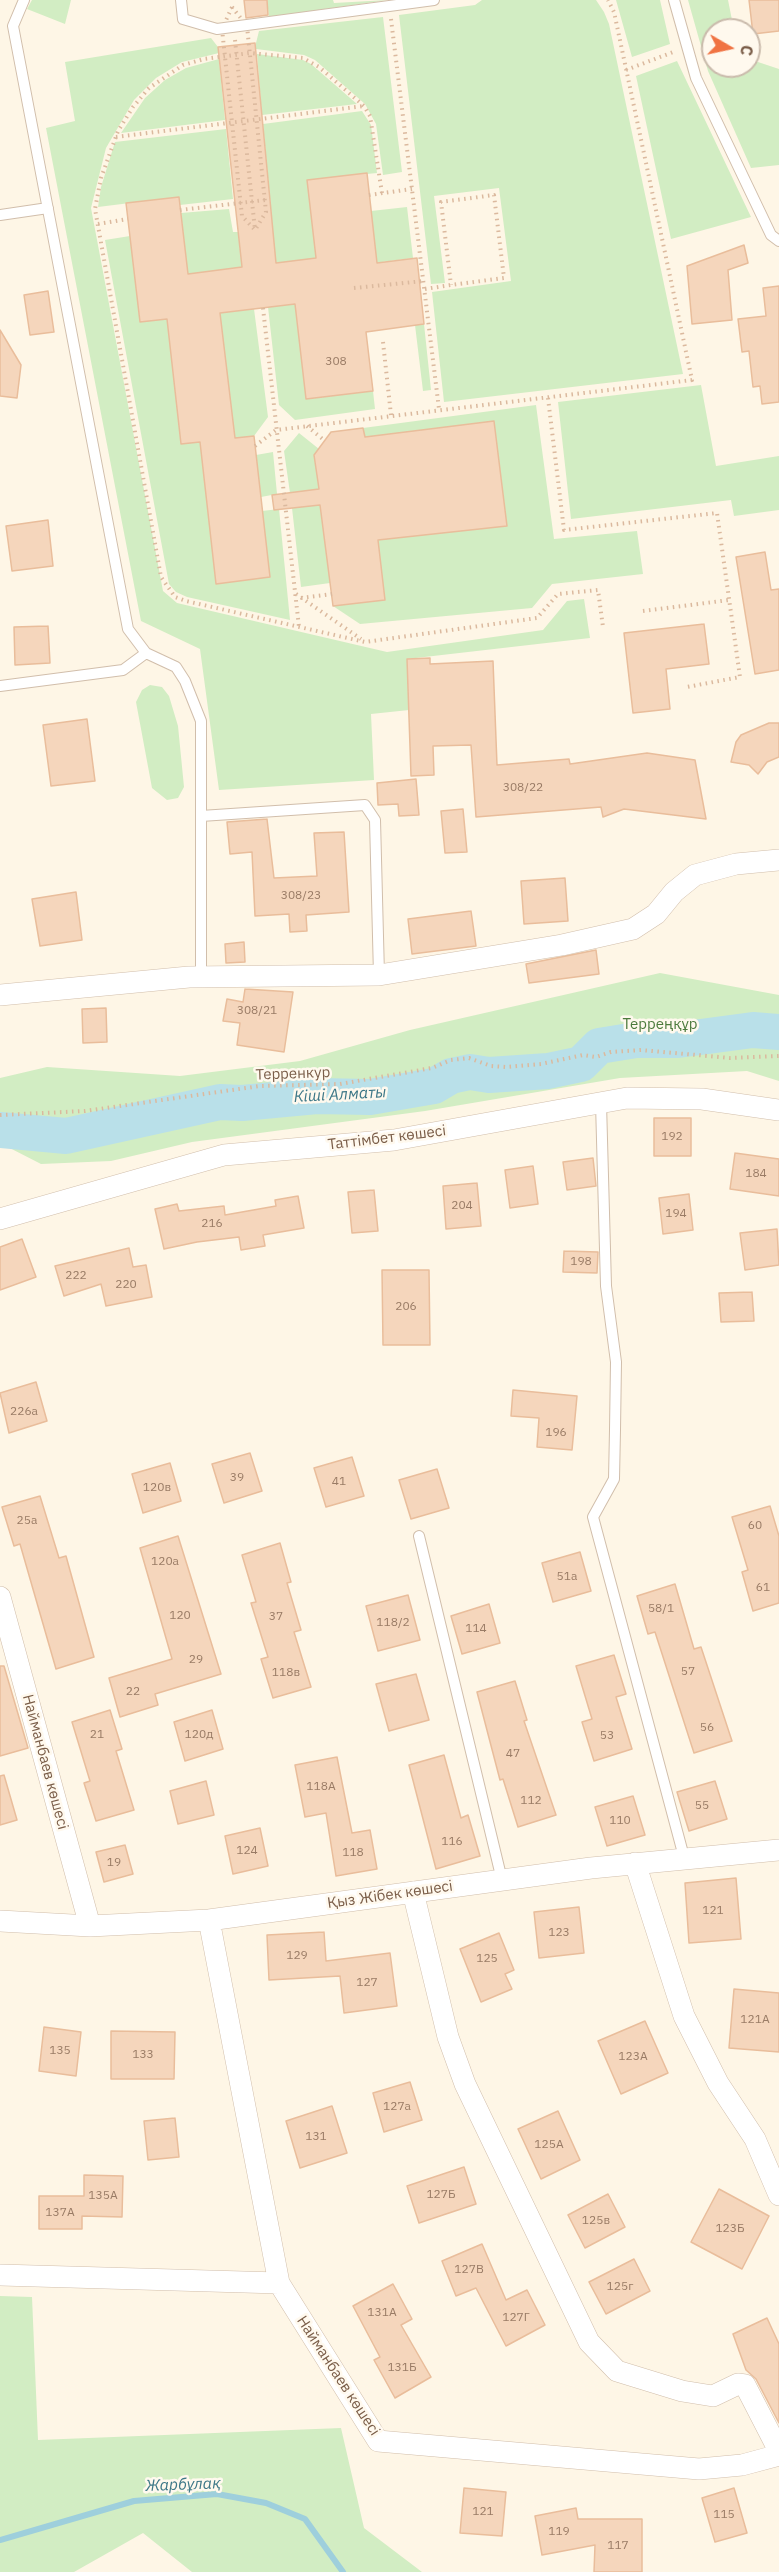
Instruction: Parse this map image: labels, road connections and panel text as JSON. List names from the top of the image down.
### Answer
{
  "streets": {
    "street": ["Таттімбет көшесі", "Найманбаев көшесі", "Қыз Жібек көшесі"],
    "path": ["Терренкур"]
  },
  "crossings": [
    ["Найманбаев көшесі", "Қыз Жібек көшесі"]
  ],
  "water": ["Кіші Алматы", "Жарбұлақ"],
  "parks": ["Терреңқұр"],
  "house_numbers": [
    "308",
    "308/22",
    "308/23",
    "308/21",
    "192",
    "184",
    "204",
    "194",
    "216",
    "198",
    "222",
    "220",
    "206",
    "226а",
    "196",
    "39",
    "41",
    "120в",
    "25а",
    "60",
    "120а",
    "51а",
    "61",
    "58/1",
    "120",
    "37",
    "118/2",
    "114",
    "29",
    "57",
    "118в",
    "22",
    "56",
    "21",
    "120д",
    "53",
    "47",
    "118А",
    "112",
    "55",
    "110",
    "116",
    "124",
    "118",
    "19",
    "121",
    "123",
    "129",
    "125",
    "127",
    "121А",
    "135",
    "133",
    "123А",
    "127а",
    "131",
    "125А",
    "127Б",
    "135А",
    "137А",
    "125в",
    "123Б",
    "127В",
    "125г",
    "131А",
    "127Г",
    "131Б",
    "121",
    "115",
    "119",
    "117"
  ],
  "north": "right"
}
